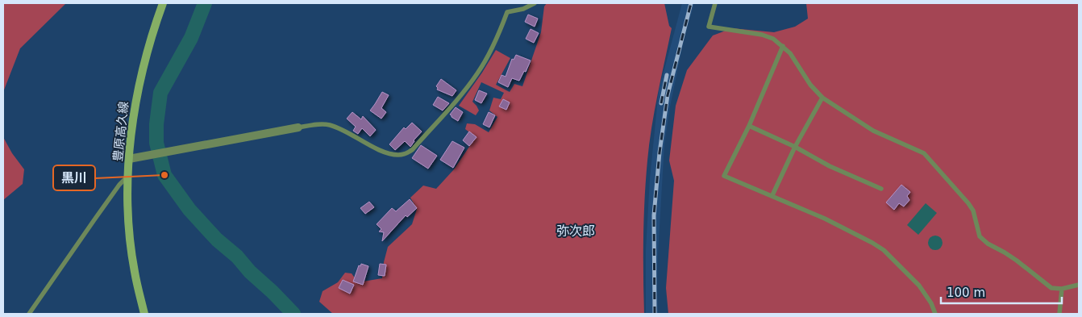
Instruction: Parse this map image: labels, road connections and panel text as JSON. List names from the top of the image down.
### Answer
{
  "streets": {
    "main road": ["豊原高久線"]
  },
  "districts": ["弥次郎"],
  "places": ["黒川"],
  "scale_bar": "100 m"
}
